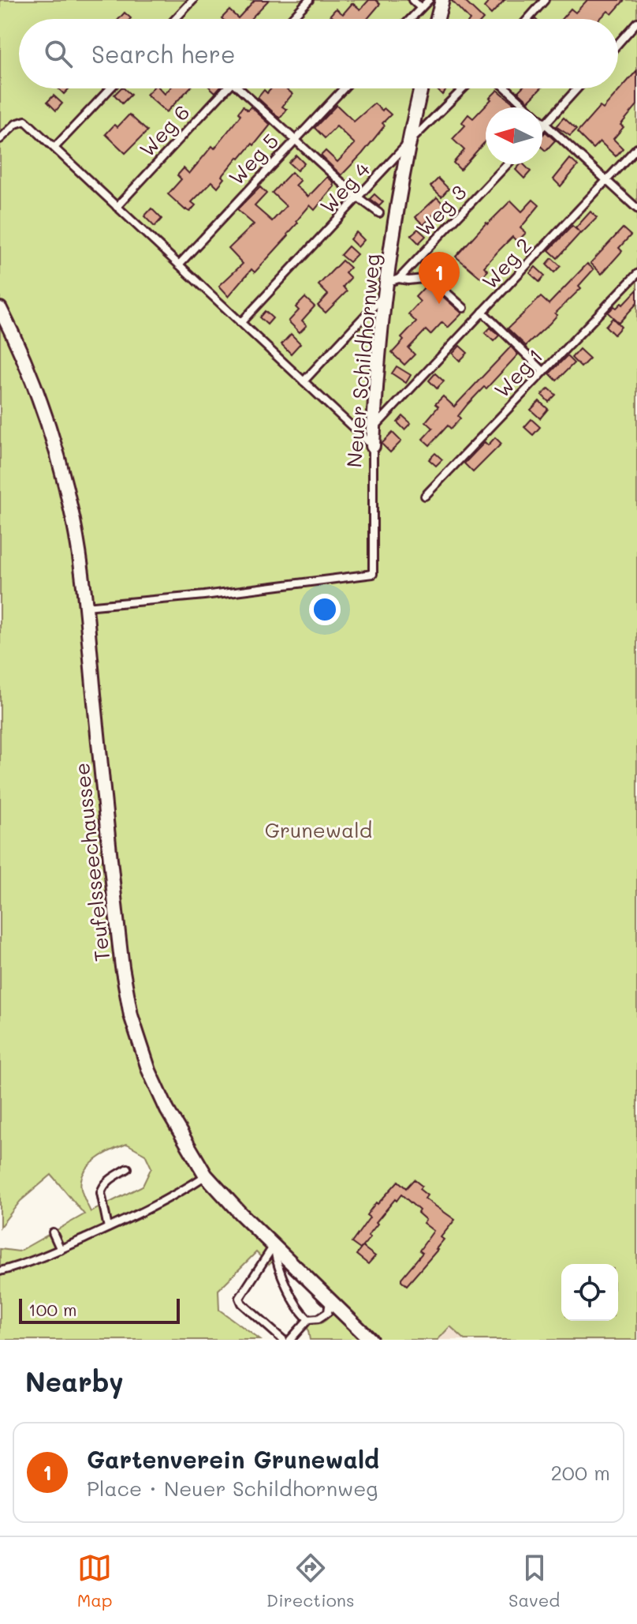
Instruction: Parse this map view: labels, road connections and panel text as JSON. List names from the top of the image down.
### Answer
{
  "streets": {
    "street": ["Neuer Schildhornweg", "Teufelsseechaussee"],
    "lane": [
      "Weg 6",
      "Weg 5",
      "Weg 4",
      "Weg 3",
      "Weg 2",
      "Weg 1"
    ]
  },
  "crossings": [
    ["Weg 4", "Neuer Schildhornweg"],
    ["Weg 3", "Neuer Schildhornweg"],
    ["Weg 2", "Neuer Schildhornweg"],
    ["Neuer Schildhornweg", "Teufelsseechaussee"]
  ],
  "parks": ["Grunewald"],
  "scale_bar": "100 m",
  "north": "left",
  "page": {
    "search": "Search here",
    "pins": "1",
    "scale": "100 m",
    "heading": "Nearby",
    "list": [
      {
        "mark": "1",
        "name": "Gartenverein Grunewald",
        "note": "Place · Neuer Schildhornweg",
        "value": "200 m"
      }
    ],
    "nav": ["Map", "Directions", "Saved"]
  }
}
